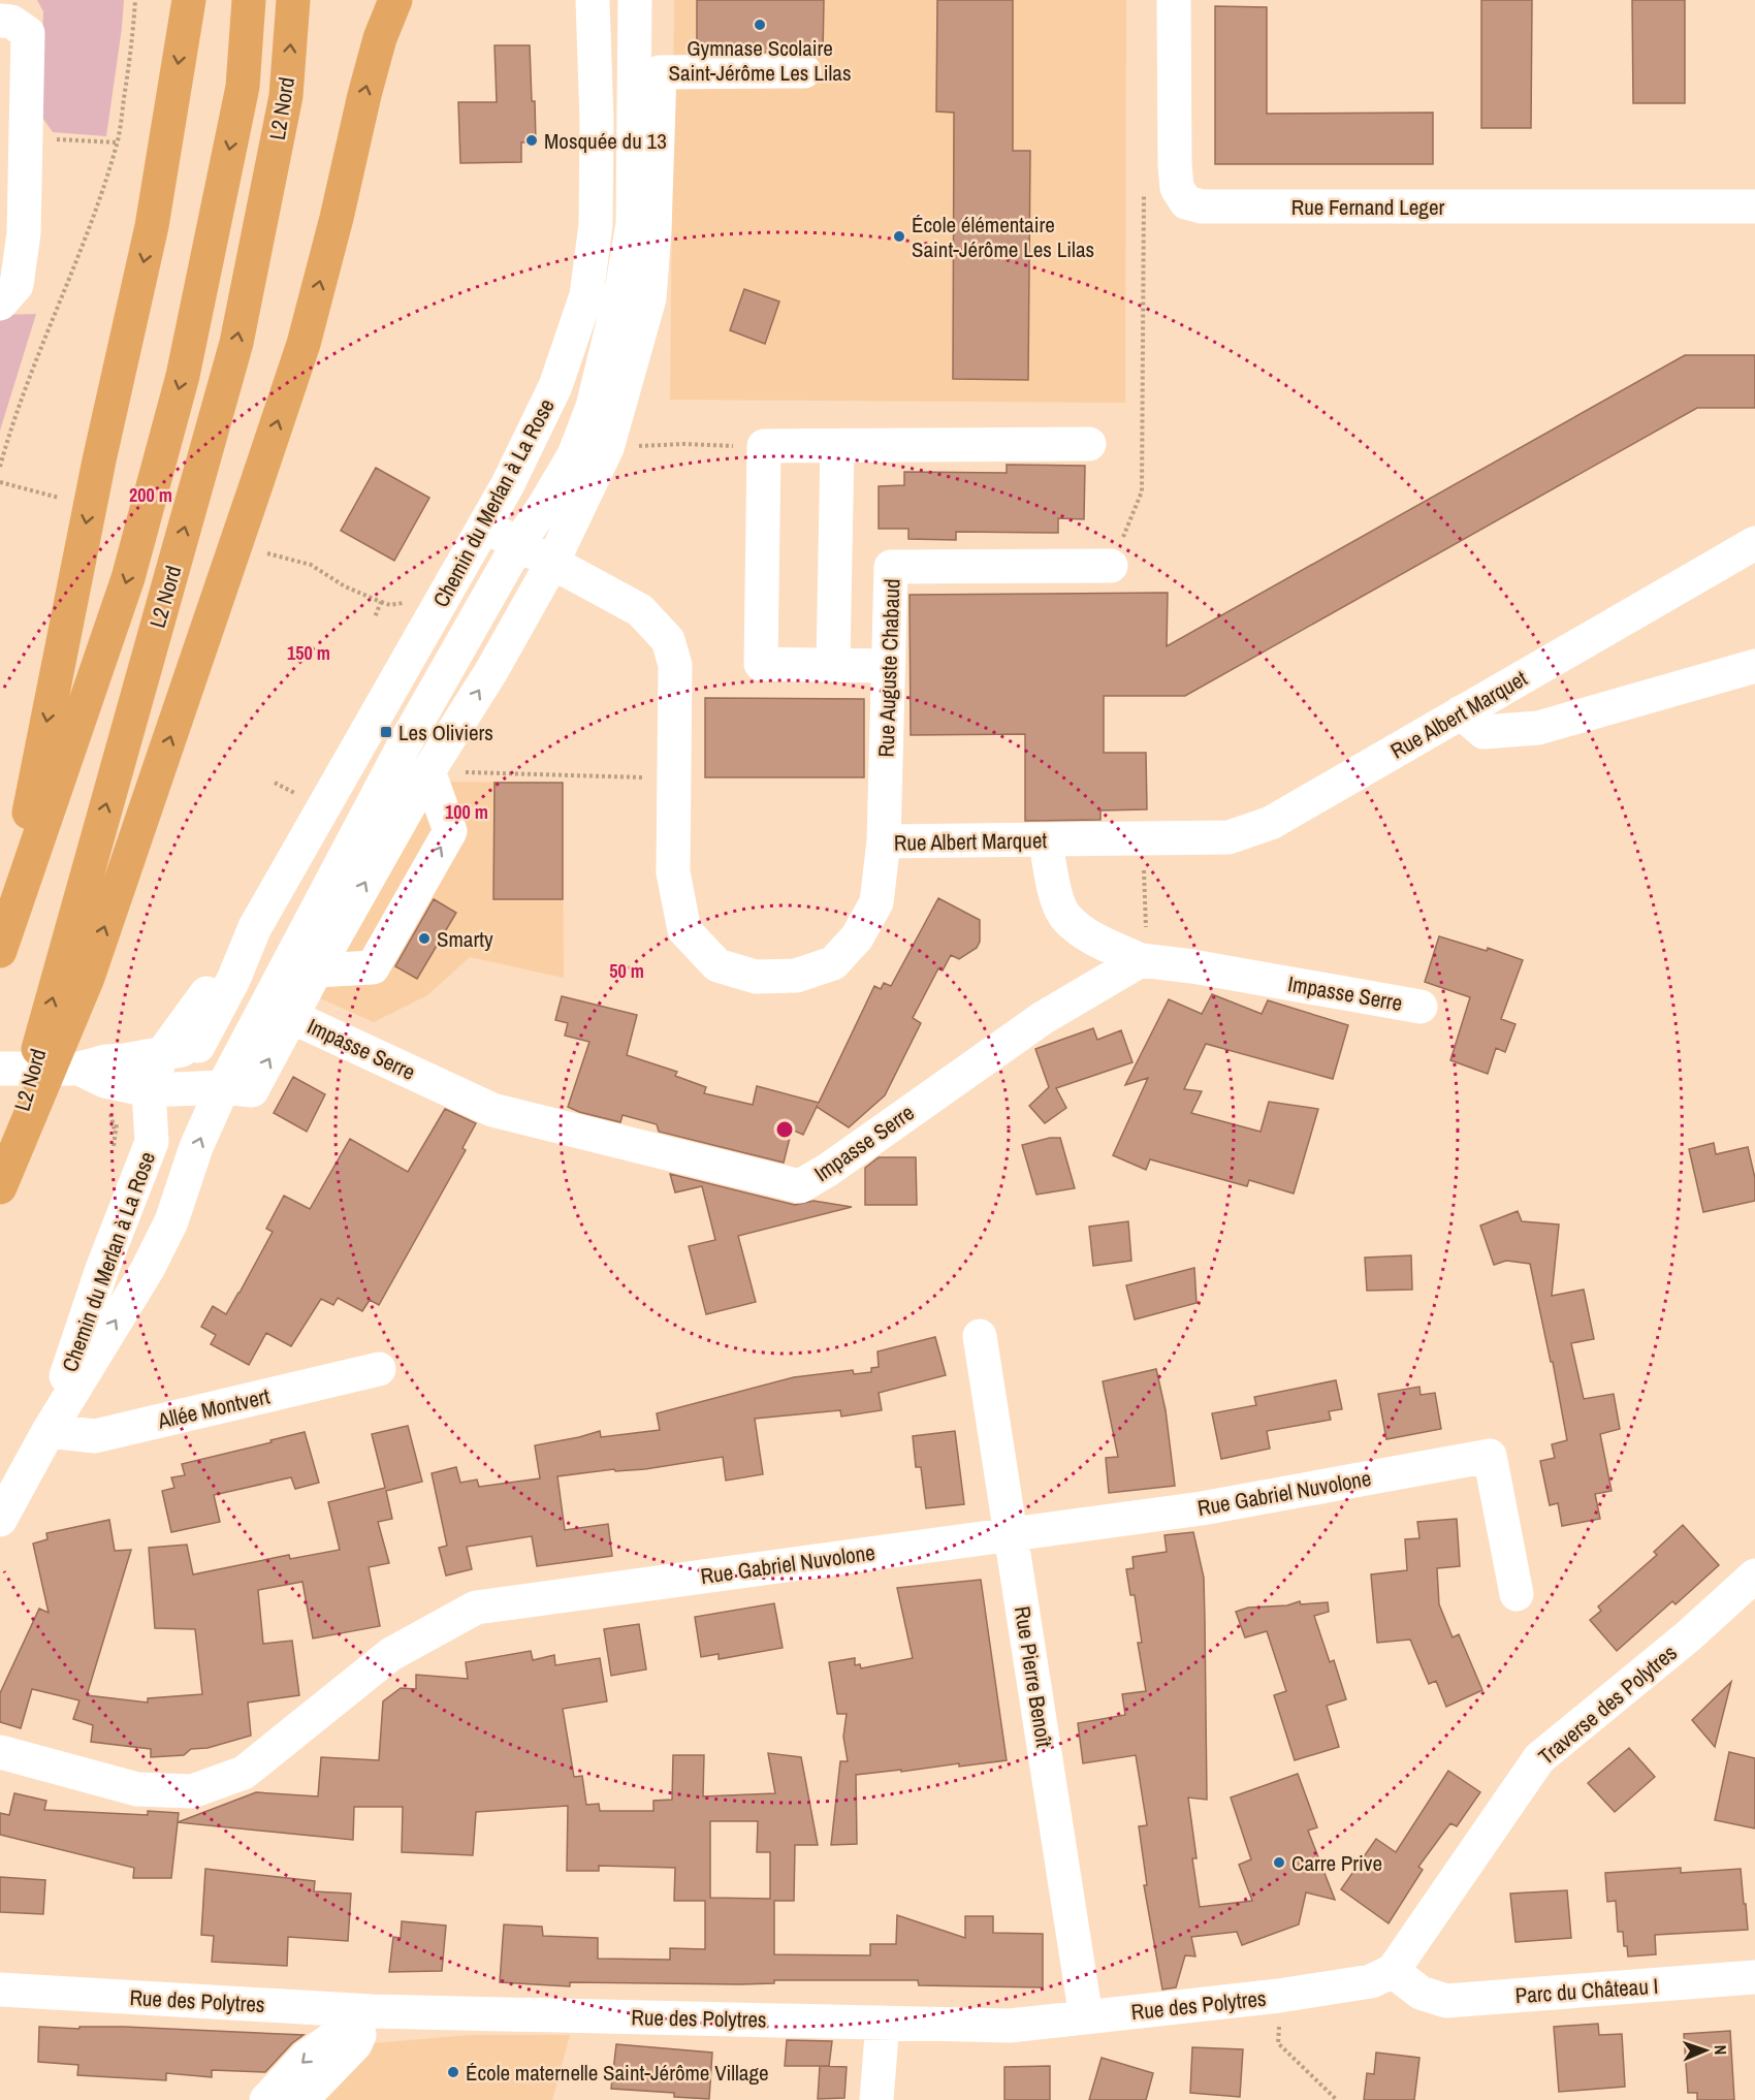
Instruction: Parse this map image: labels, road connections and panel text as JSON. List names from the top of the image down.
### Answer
{
  "streets": {
    "highway": ["L2 Nord"],
    "street": [
      "Rue Fernand Leger",
      "Chemin du Merlan à La Rose",
      "Rue Auguste Chabaud",
      "Rue Albert Marquet",
      "Impasse Serre",
      "Allée Montvert",
      "Rue Gabriel Nuvolone",
      "Rue Pierre Benoît",
      "Traverse des Polytres",
      "Parc du Château I",
      "Rue des Polytres"
    ]
  },
  "crossings": [
    ["Chemin du Merlan à La Rose", "Rue Albert Marquet"],
    ["Chemin du Merlan à La Rose", "Allée Montvert"],
    ["Rue Auguste Chabaud", "Rue Albert Marquet"],
    ["Rue Gabriel Nuvolone", "Rue Pierre Benoît"],
    ["Rue Pierre Benoît", "Rue des Polytres"],
    ["Traverse des Polytres", "Parc du Château I"],
    ["Traverse des Polytres", "Rue des Polytres"],
    ["Parc du Château I", "Rue des Polytres"]
  ],
  "places": {
    "other": [
      "Gymnase Scolaire Saint-Jérôme Les Lilas",
      "Mosquée du 13",
      "École élémentaire Saint-Jérôme Les Lilas",
      "Smarty",
      "Carre Prive",
      "École maternelle Saint-Jérôme Village"
    ],
    "transit": ["Les Oliviers"]
  },
  "north": "right",
  "rings": [
    "200 m",
    "150 m",
    "100 m",
    "50 m"
  ]
}
